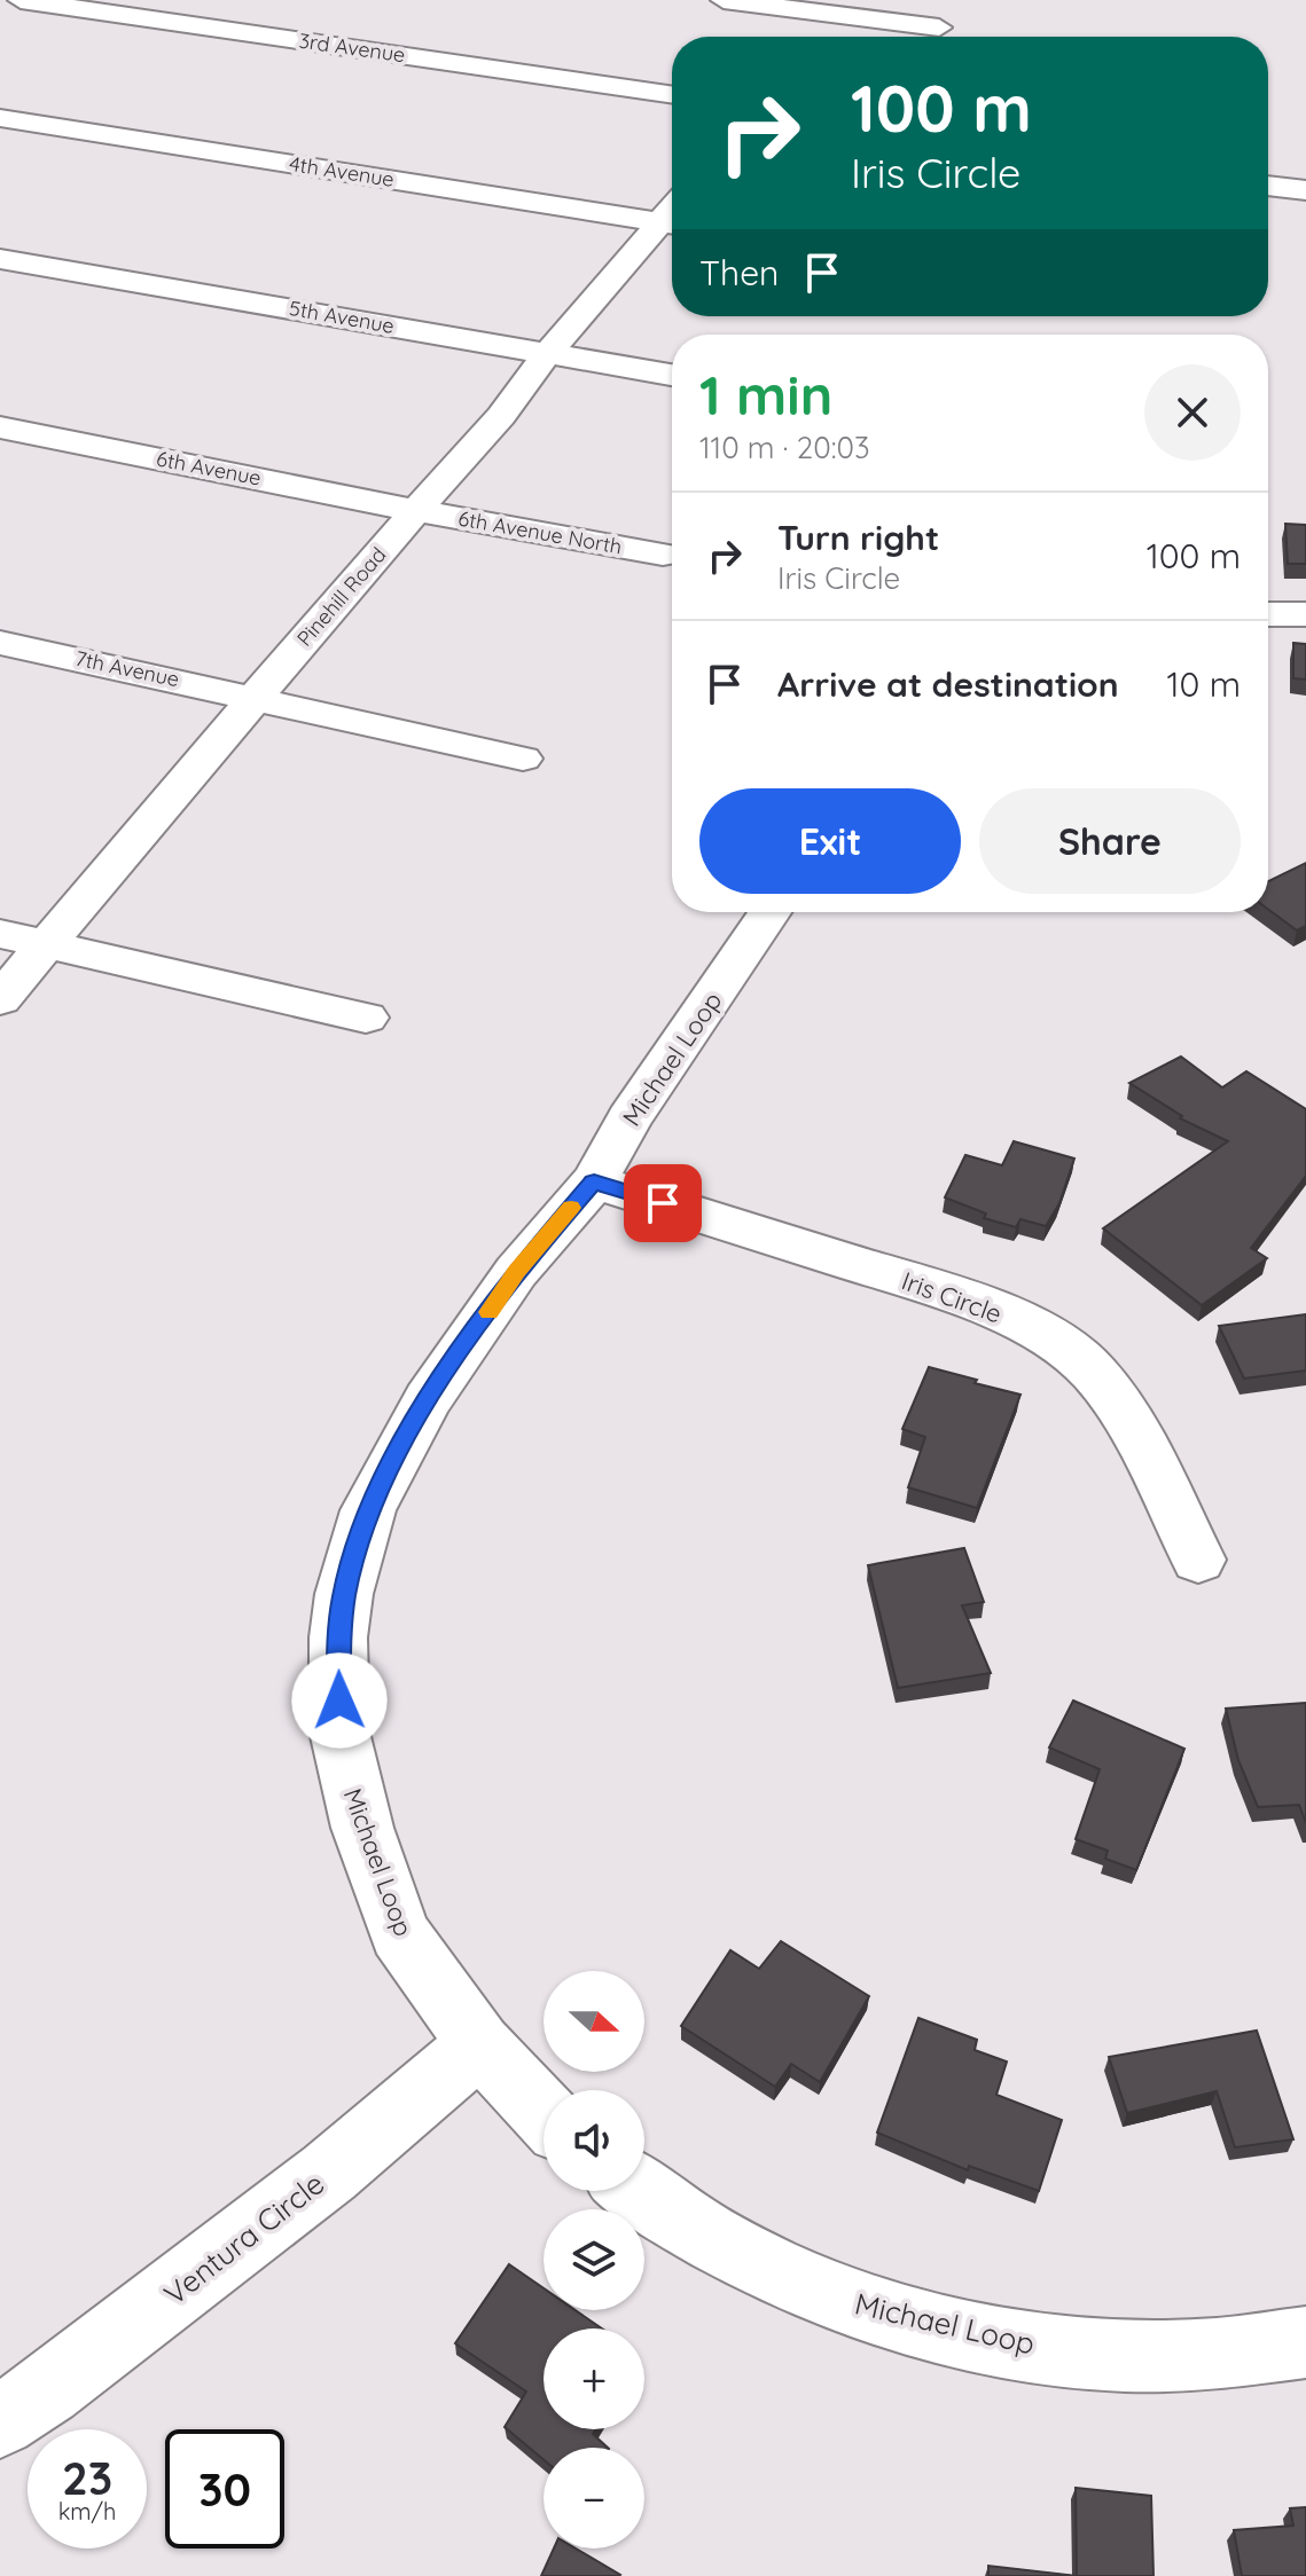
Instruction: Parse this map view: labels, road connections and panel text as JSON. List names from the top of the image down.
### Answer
{
  "streets": {
    "street": [
      "3rd Avenue",
      "4th Avenue",
      "5th Avenue",
      "6th Avenue",
      "6th Avenue North",
      "Pinehill Road",
      "7th Avenue",
      "Michael Loop",
      "Iris Circle",
      "Ventura Circle"
    ]
  },
  "crossings": [
    ["5th Avenue", "Pinehill Road"],
    ["6th Avenue", "6th Avenue North"],
    ["6th Avenue", "Pinehill Road"],
    ["6th Avenue North", "Pinehill Road"],
    ["Pinehill Road", "7th Avenue"],
    ["Michael Loop", "Iris Circle"],
    ["Michael Loop", "Ventura Circle"]
  ],
  "north": "right",
  "page": {
    "turn": ["100 m", "Iris Circle"],
    "then": "Then",
    "heading": ["1 min", "110 m · 20:03"],
    "list": [
      {
        "name": "Turn right",
        "note": "Iris Circle",
        "value": "100 m"
      },
      {
        "name": "Arrive at destination",
        "value": "10 m"
      }
    ],
    "buttons": ["Exit", "Share"],
    "map_buttons": ["+", "−"],
    "speed": "23 km/h",
    "limit": "30"
  }
}
